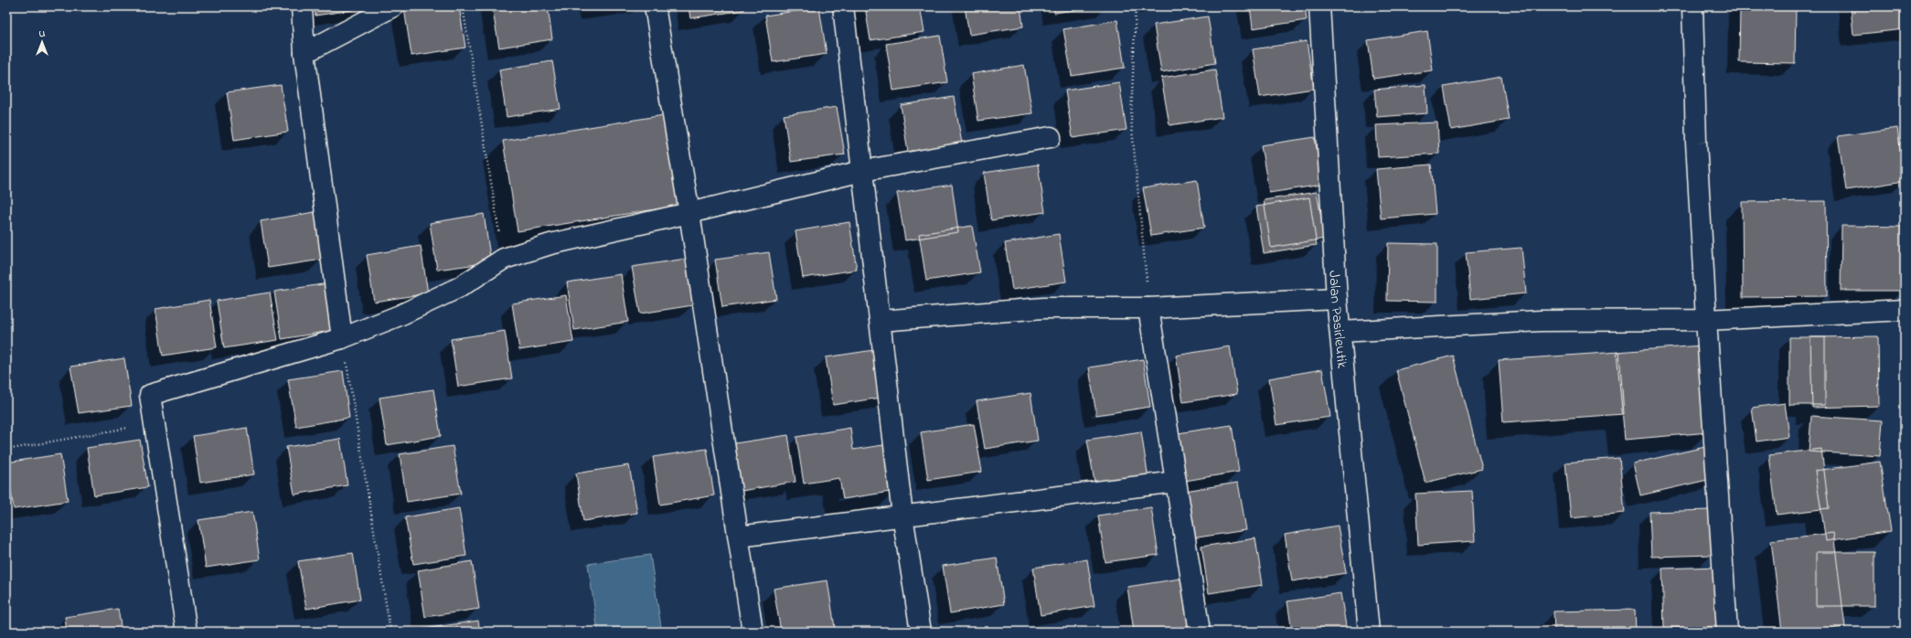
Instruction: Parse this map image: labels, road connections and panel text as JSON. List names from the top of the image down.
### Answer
{
  "streets": {
    "street": ["Jalan Pasirleutik"]
  },
  "north": "top"
}
